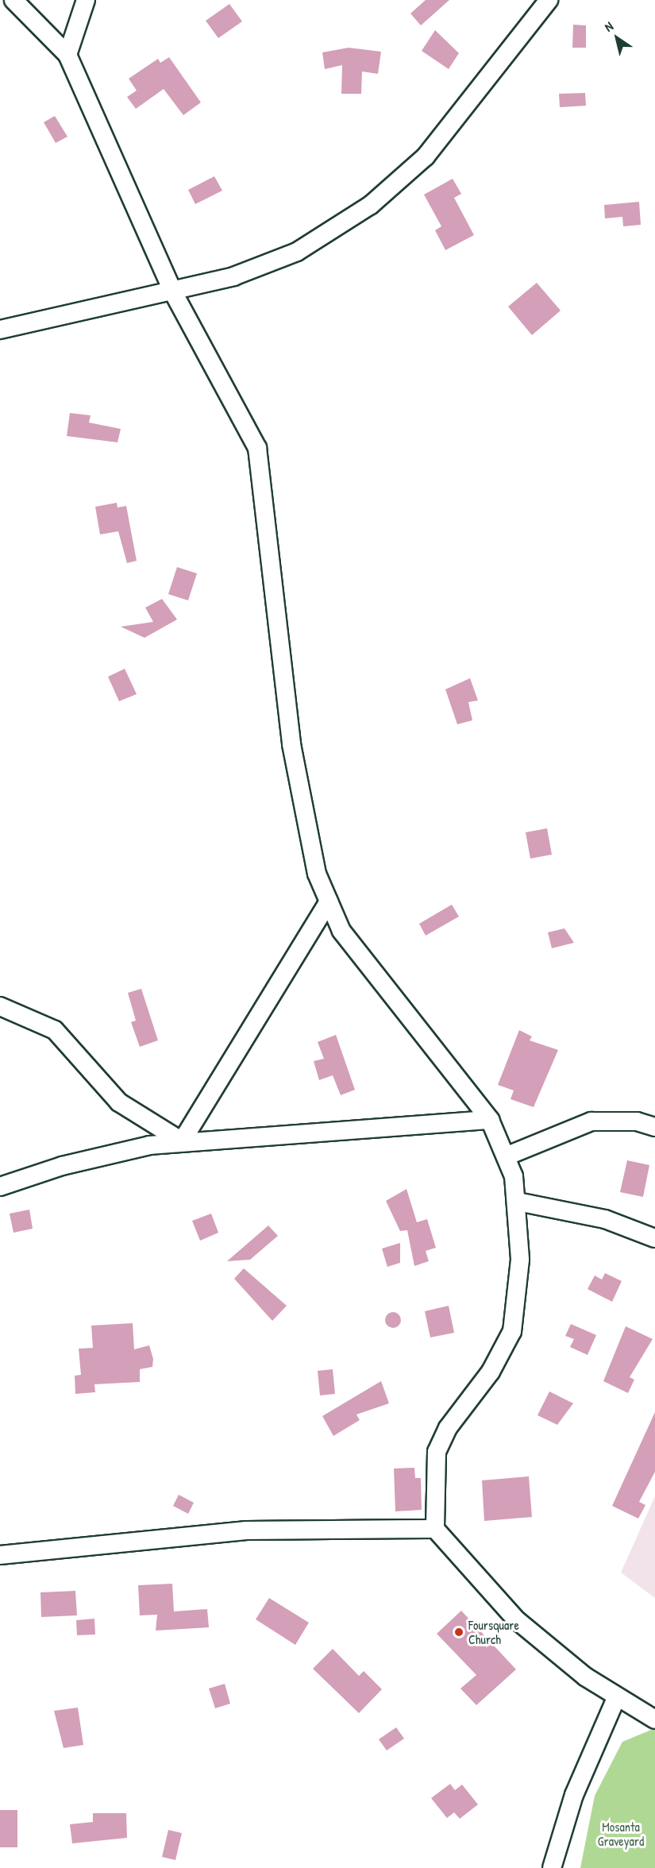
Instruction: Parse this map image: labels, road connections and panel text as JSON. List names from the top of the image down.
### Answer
{
  "parks": ["Mosanta Graveyard"],
  "places": ["Foursquare Church"],
  "north": "top left"
}
